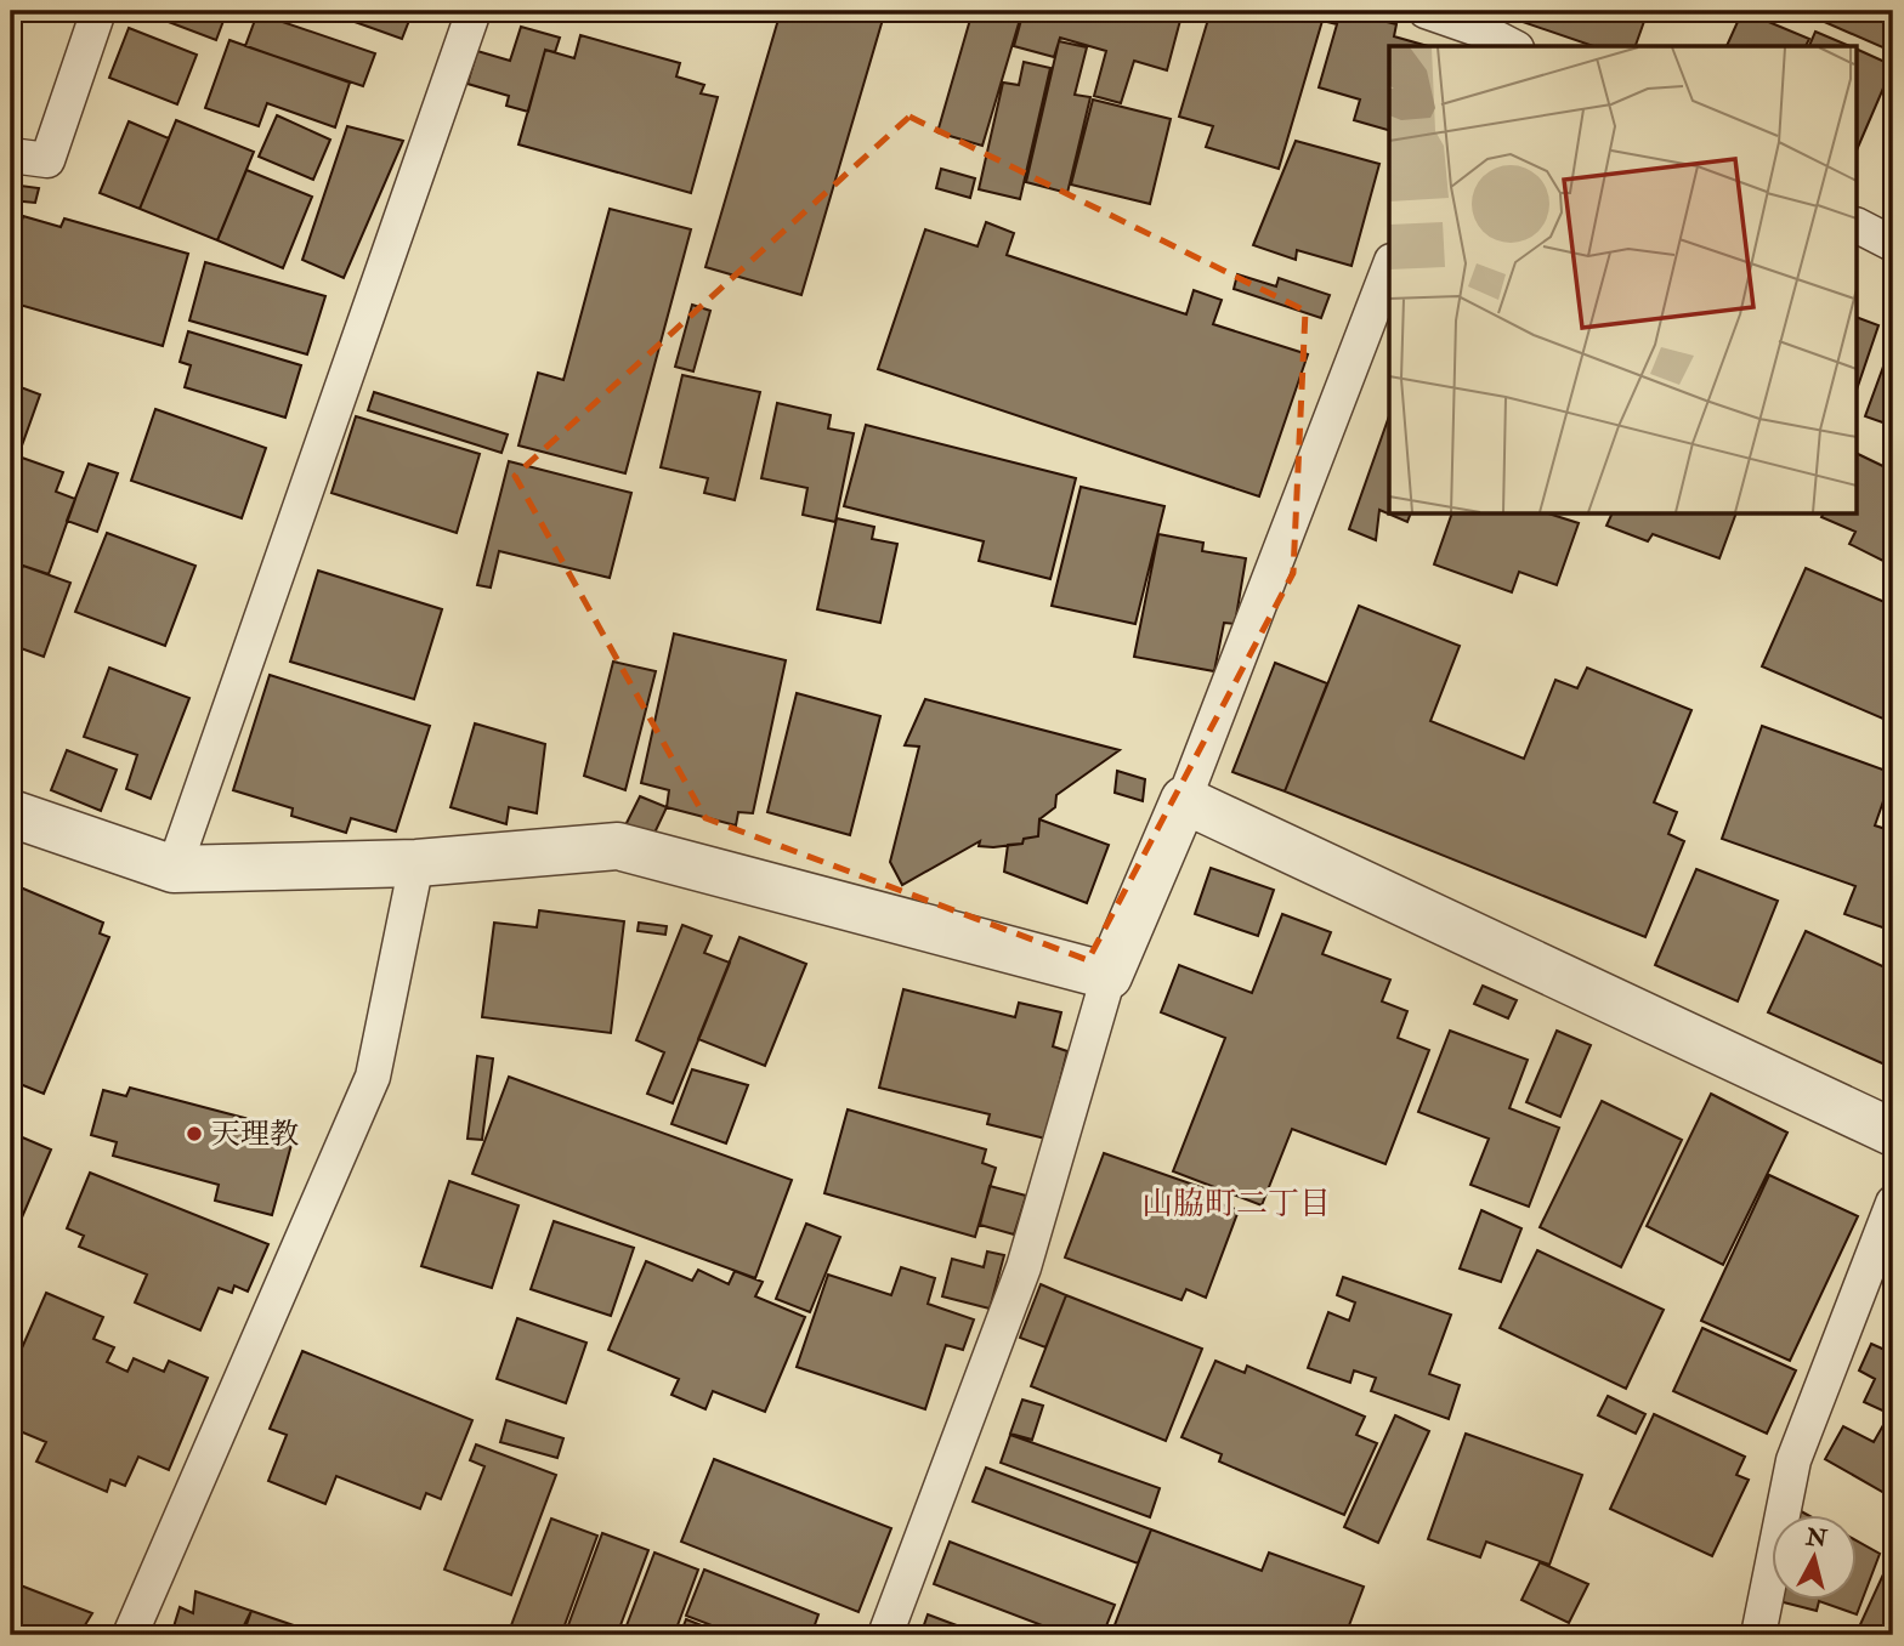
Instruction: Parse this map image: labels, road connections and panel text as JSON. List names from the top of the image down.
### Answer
{
  "districts": ["山脇町二丁目"],
  "places": ["天理教"],
  "north": "top"
}
